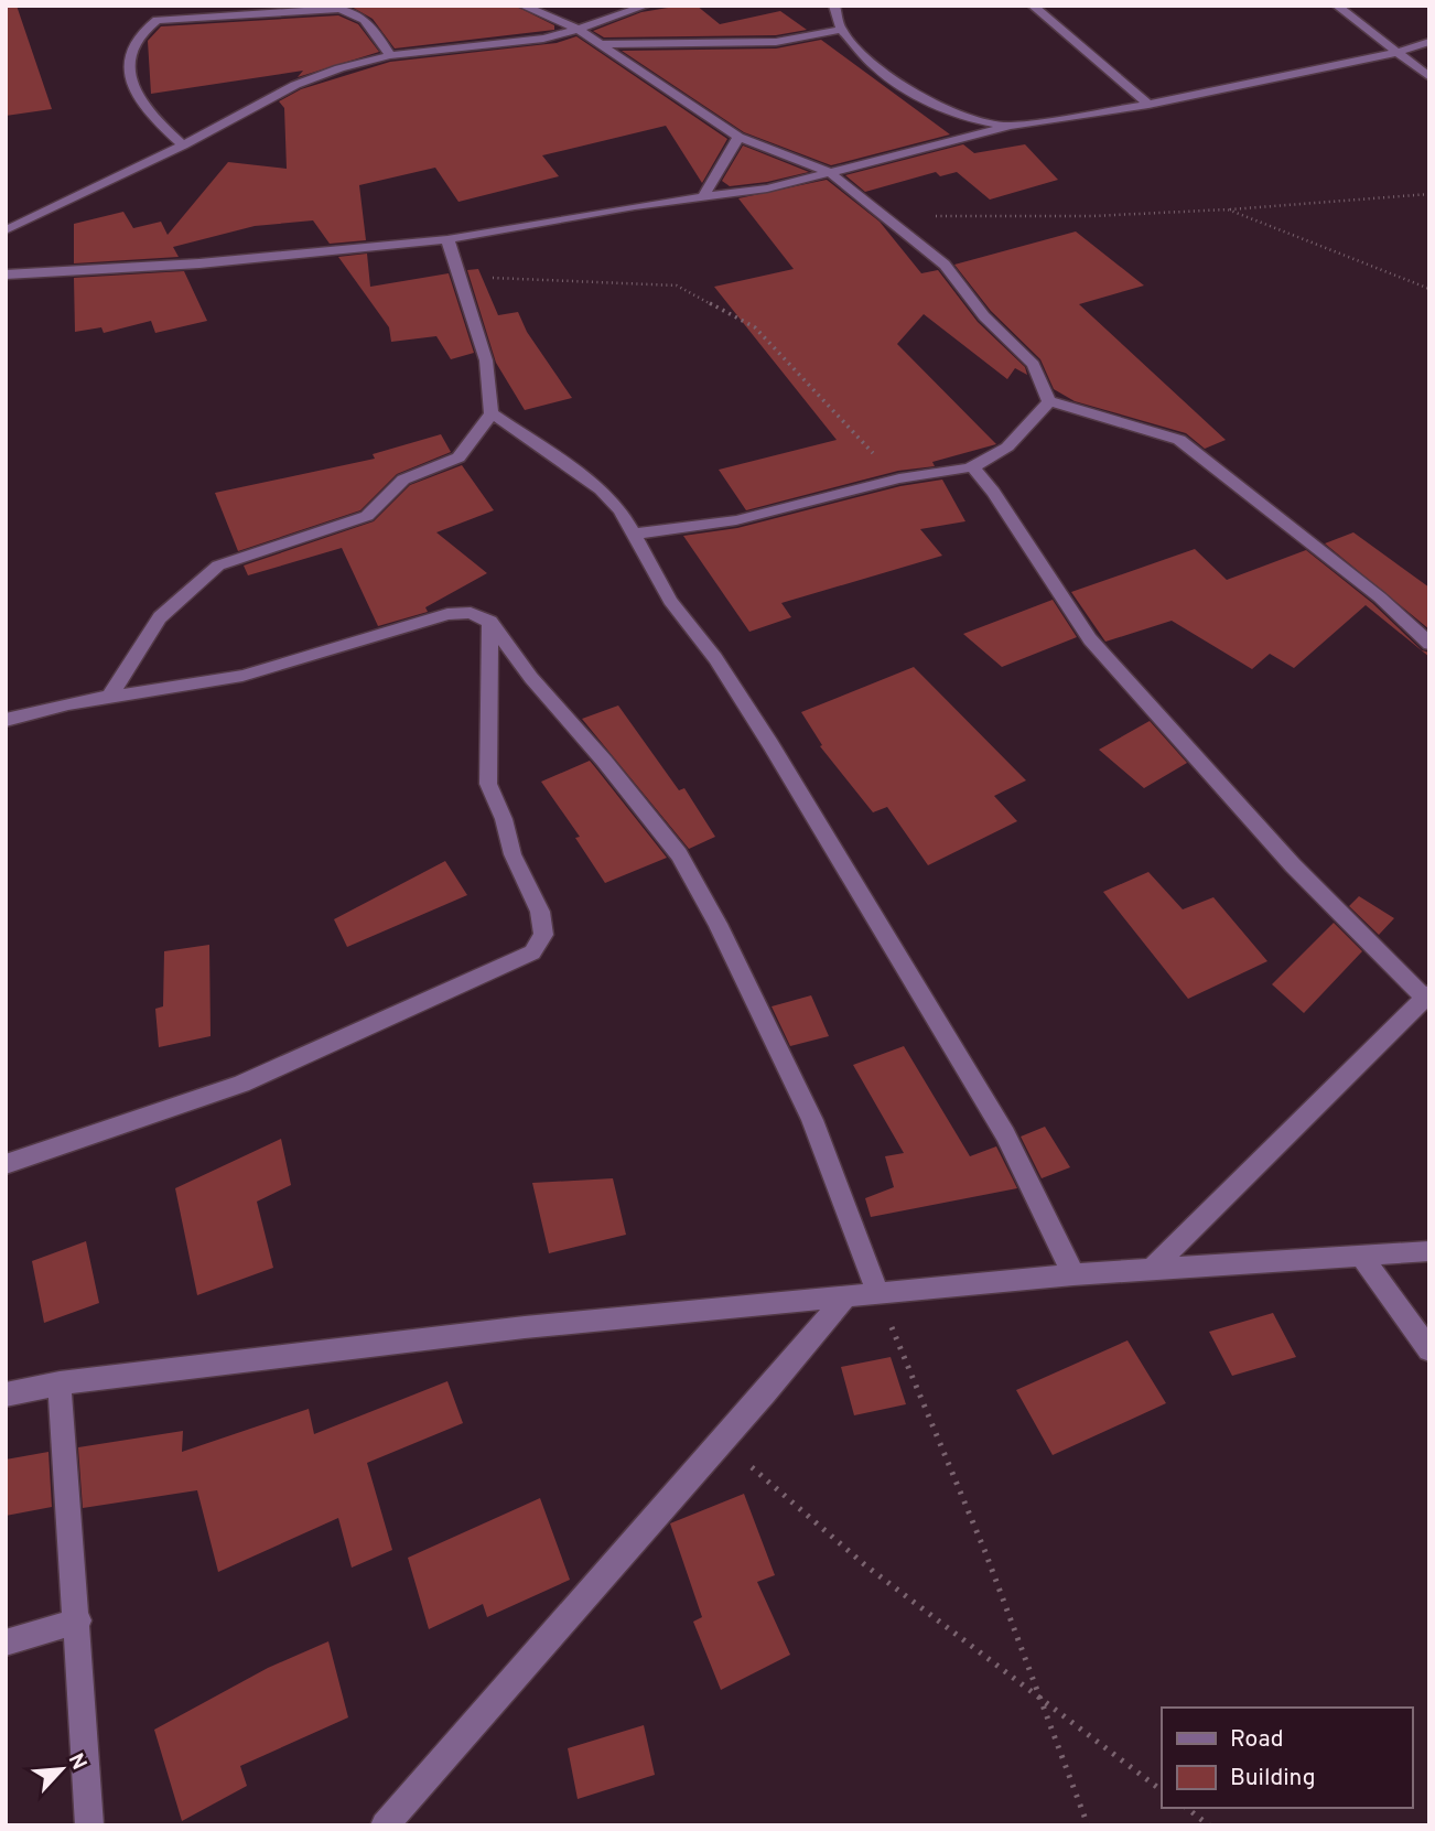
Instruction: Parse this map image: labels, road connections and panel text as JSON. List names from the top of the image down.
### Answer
{
  "legend": ["Road", "Building"],
  "north": "top right"
}
